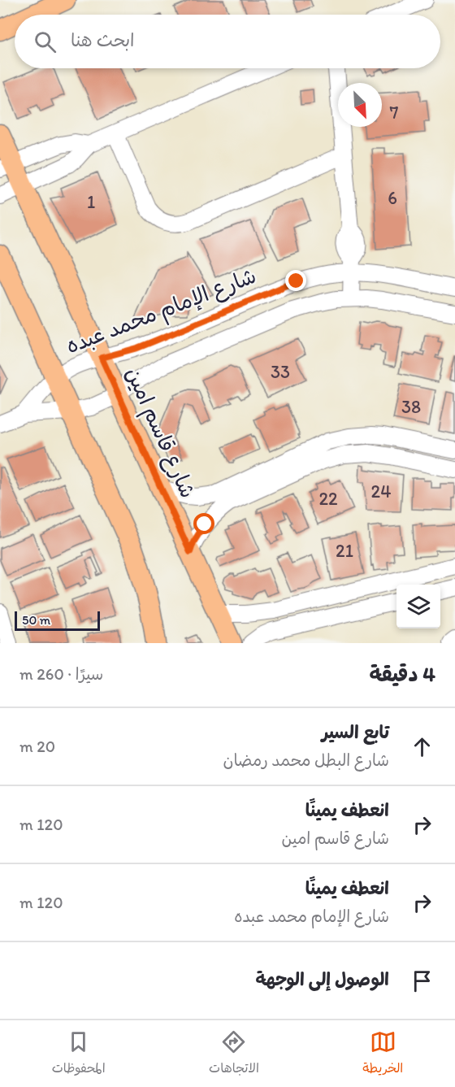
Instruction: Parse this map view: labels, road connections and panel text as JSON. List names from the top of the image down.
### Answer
{
  "streets": {
    "main road": ["شارع قاسم امين"],
    "street": ["شارع الإمام محمد عبده"]
  },
  "crossings": [
    ["شارع الإمام محمد عبده", "شارع قاسم امين"]
  ],
  "house_numbers": [
    "7",
    "6",
    "1",
    "33",
    "38",
    "24",
    "22",
    "21"
  ],
  "scale_bar": "50 m",
  "north": "bottom right",
  "page": {
    "search": "ابحث هنا",
    "scale": "50 m",
    "heading": ["4 دقيقة", "سيرًا · 260 m"],
    "list": [
      ["تابع السير", "شارع البطل محمد رمضان", "20 m"],
      ["انعطف يمينًا", "شارع قاسم امين", "120 m"],
      ["انعطف يمينًا", "شارع الإمام محمد عبده", "120 m"],
      "الوصول إلى الوجهة"
    ],
    "nav": ["الخريطة", "الاتجاهات", "المحفوظات"]
  }
}
